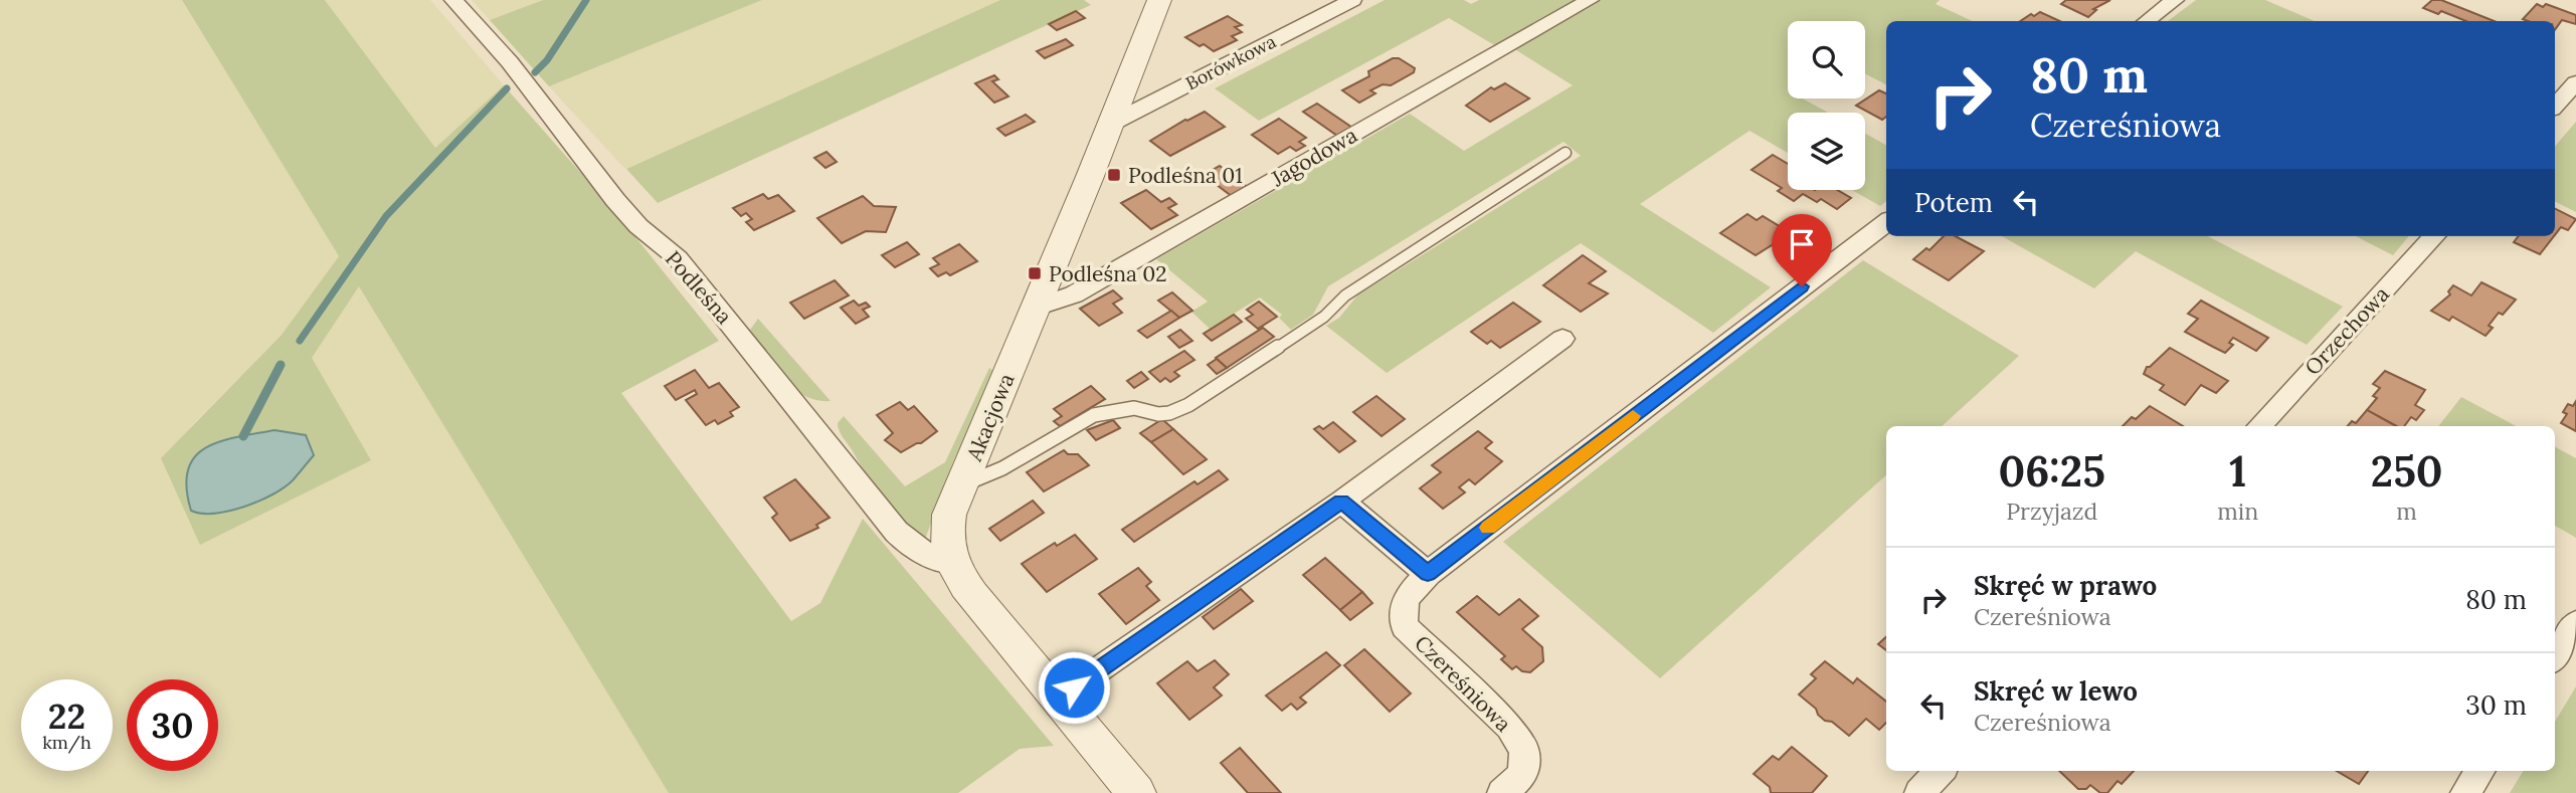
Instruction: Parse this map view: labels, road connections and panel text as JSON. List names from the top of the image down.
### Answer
{
  "streets": {
    "street": [
      "Borówkowa",
      "Jagodowa",
      "Podleśna",
      "Orzechowa",
      "Akacjowa",
      "Czereśniowa"
    ]
  },
  "crossings": [
    ["Borówkowa", "Akacjowa"],
    ["Jagodowa", "Akacjowa"],
    ["Podleśna", "Akacjowa"]
  ],
  "places": {
    "transit": ["Podleśna 01", "Podleśna 02"]
  },
  "page": {
    "turn": ["80 m", "Czereśniowa"],
    "then": "Potem",
    "eta": [
      "06:25",
      "Przyjazd",
      "1",
      "min",
      "250",
      "m"
    ],
    "list": [
      {
        "name": "Skręć w prawo",
        "note": "Czereśniowa",
        "value": "80 m"
      },
      {
        "name": "Skręć w lewo",
        "note": "Czereśniowa",
        "value": "30 m"
      }
    ],
    "speed": "22 km/h",
    "limit": "30"
  }
}
